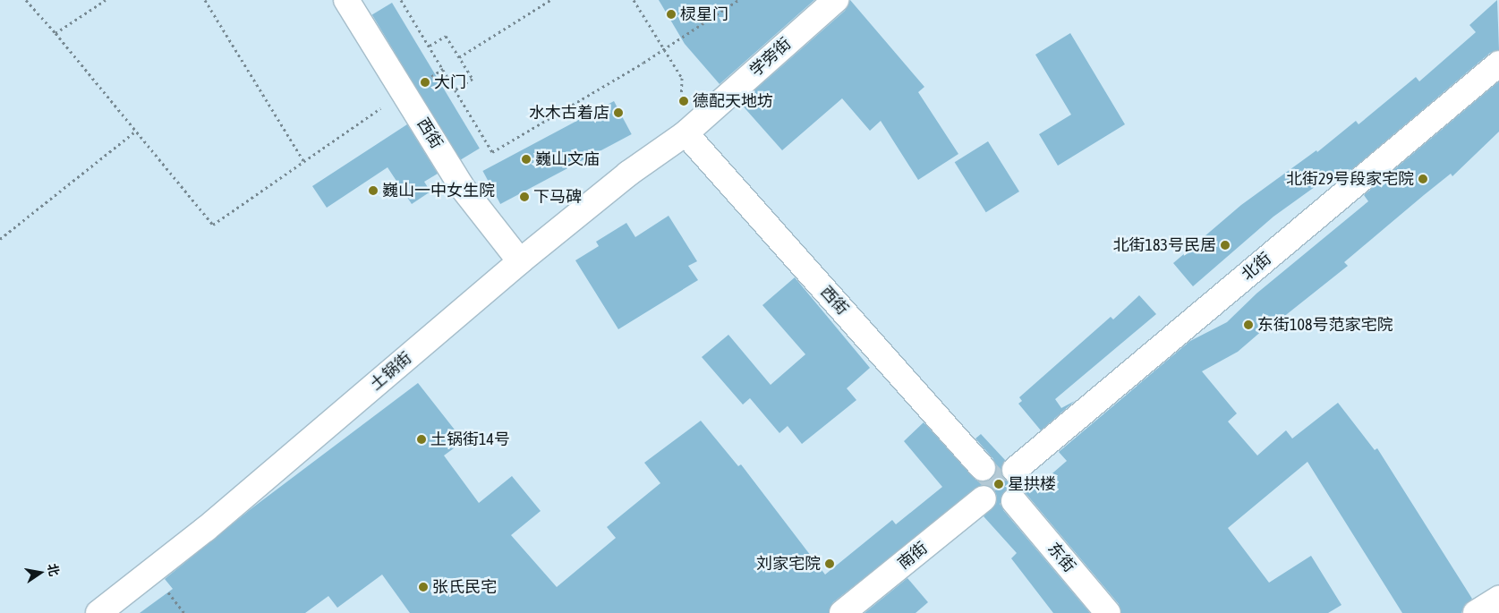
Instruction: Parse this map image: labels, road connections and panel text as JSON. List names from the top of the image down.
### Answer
{
  "streets": {
    "street": [
      "学旁街",
      "西街",
      "北街",
      "土锅街",
      "南街",
      "东街"
    ]
  },
  "crossings": [
    ["学旁街", "西街"],
    ["学旁街", "土锅街"],
    ["西街", "土锅街"]
  ],
  "places": [
    "棂星门",
    "大门",
    "德配天地坊",
    "水木古着店",
    "巍山文庙",
    "北街29号段家宅院",
    "巍山一中女生院",
    "下马碑",
    "北街183号民居",
    "东街108号范家宅院",
    "土锅街14号",
    "星拱楼",
    "刘家宅院",
    "张氏民宅"
  ],
  "north": "right"
}
